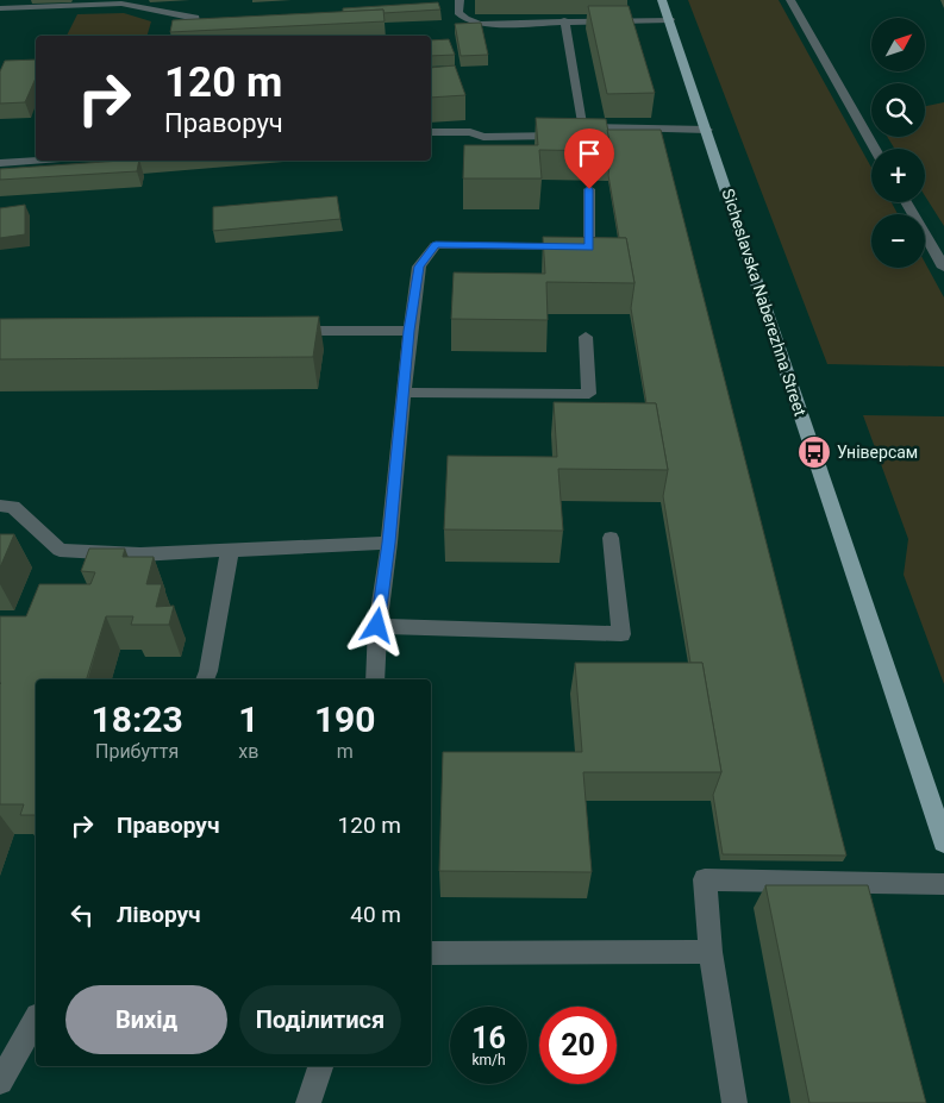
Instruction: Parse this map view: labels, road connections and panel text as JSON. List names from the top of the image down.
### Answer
{
  "streets": {
    "main road": ["Sicheslavska Naberezhna Street"]
  },
  "places": {
    "bus stop": ["Універсам"]
  },
  "north": "top right",
  "page": {
    "map_buttons": ["+", "−"],
    "turn": ["120 m", "Праворуч"],
    "eta": [
      "18:23",
      "Прибуття",
      "1",
      "хв",
      "190",
      "m"
    ],
    "list": [
      {
        "name": "Праворуч",
        "value": "120 m"
      },
      {
        "name": "Ліворуч",
        "value": "40 m"
      }
    ],
    "buttons": ["Вихід", "Поділитися"],
    "speed": "16 km/h",
    "limit": "20"
  }
}
